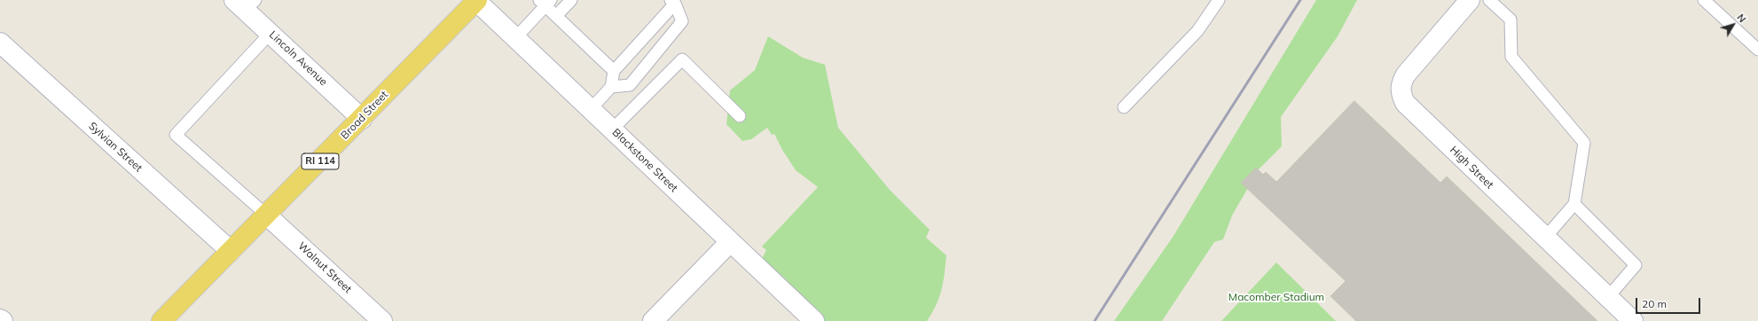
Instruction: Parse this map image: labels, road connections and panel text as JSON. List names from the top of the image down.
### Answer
{
  "streets": {
    "main road": ["Broad Street", "RI 114"],
    "street": [
      "Lincoln Avenue",
      "Sylvian Street",
      "Blackstone Street",
      "High Street",
      "Walnut Street"
    ]
  },
  "crossings": [
    ["Lincoln Avenue", "Broad Street"],
    ["Broad Street", "Sylvian Street"],
    ["Broad Street", "Blackstone Street"],
    ["Broad Street", "Walnut Street"]
  ],
  "parks": ["Macomber Stadium"],
  "scale_bar": "20 m",
  "north": "top right"
}
